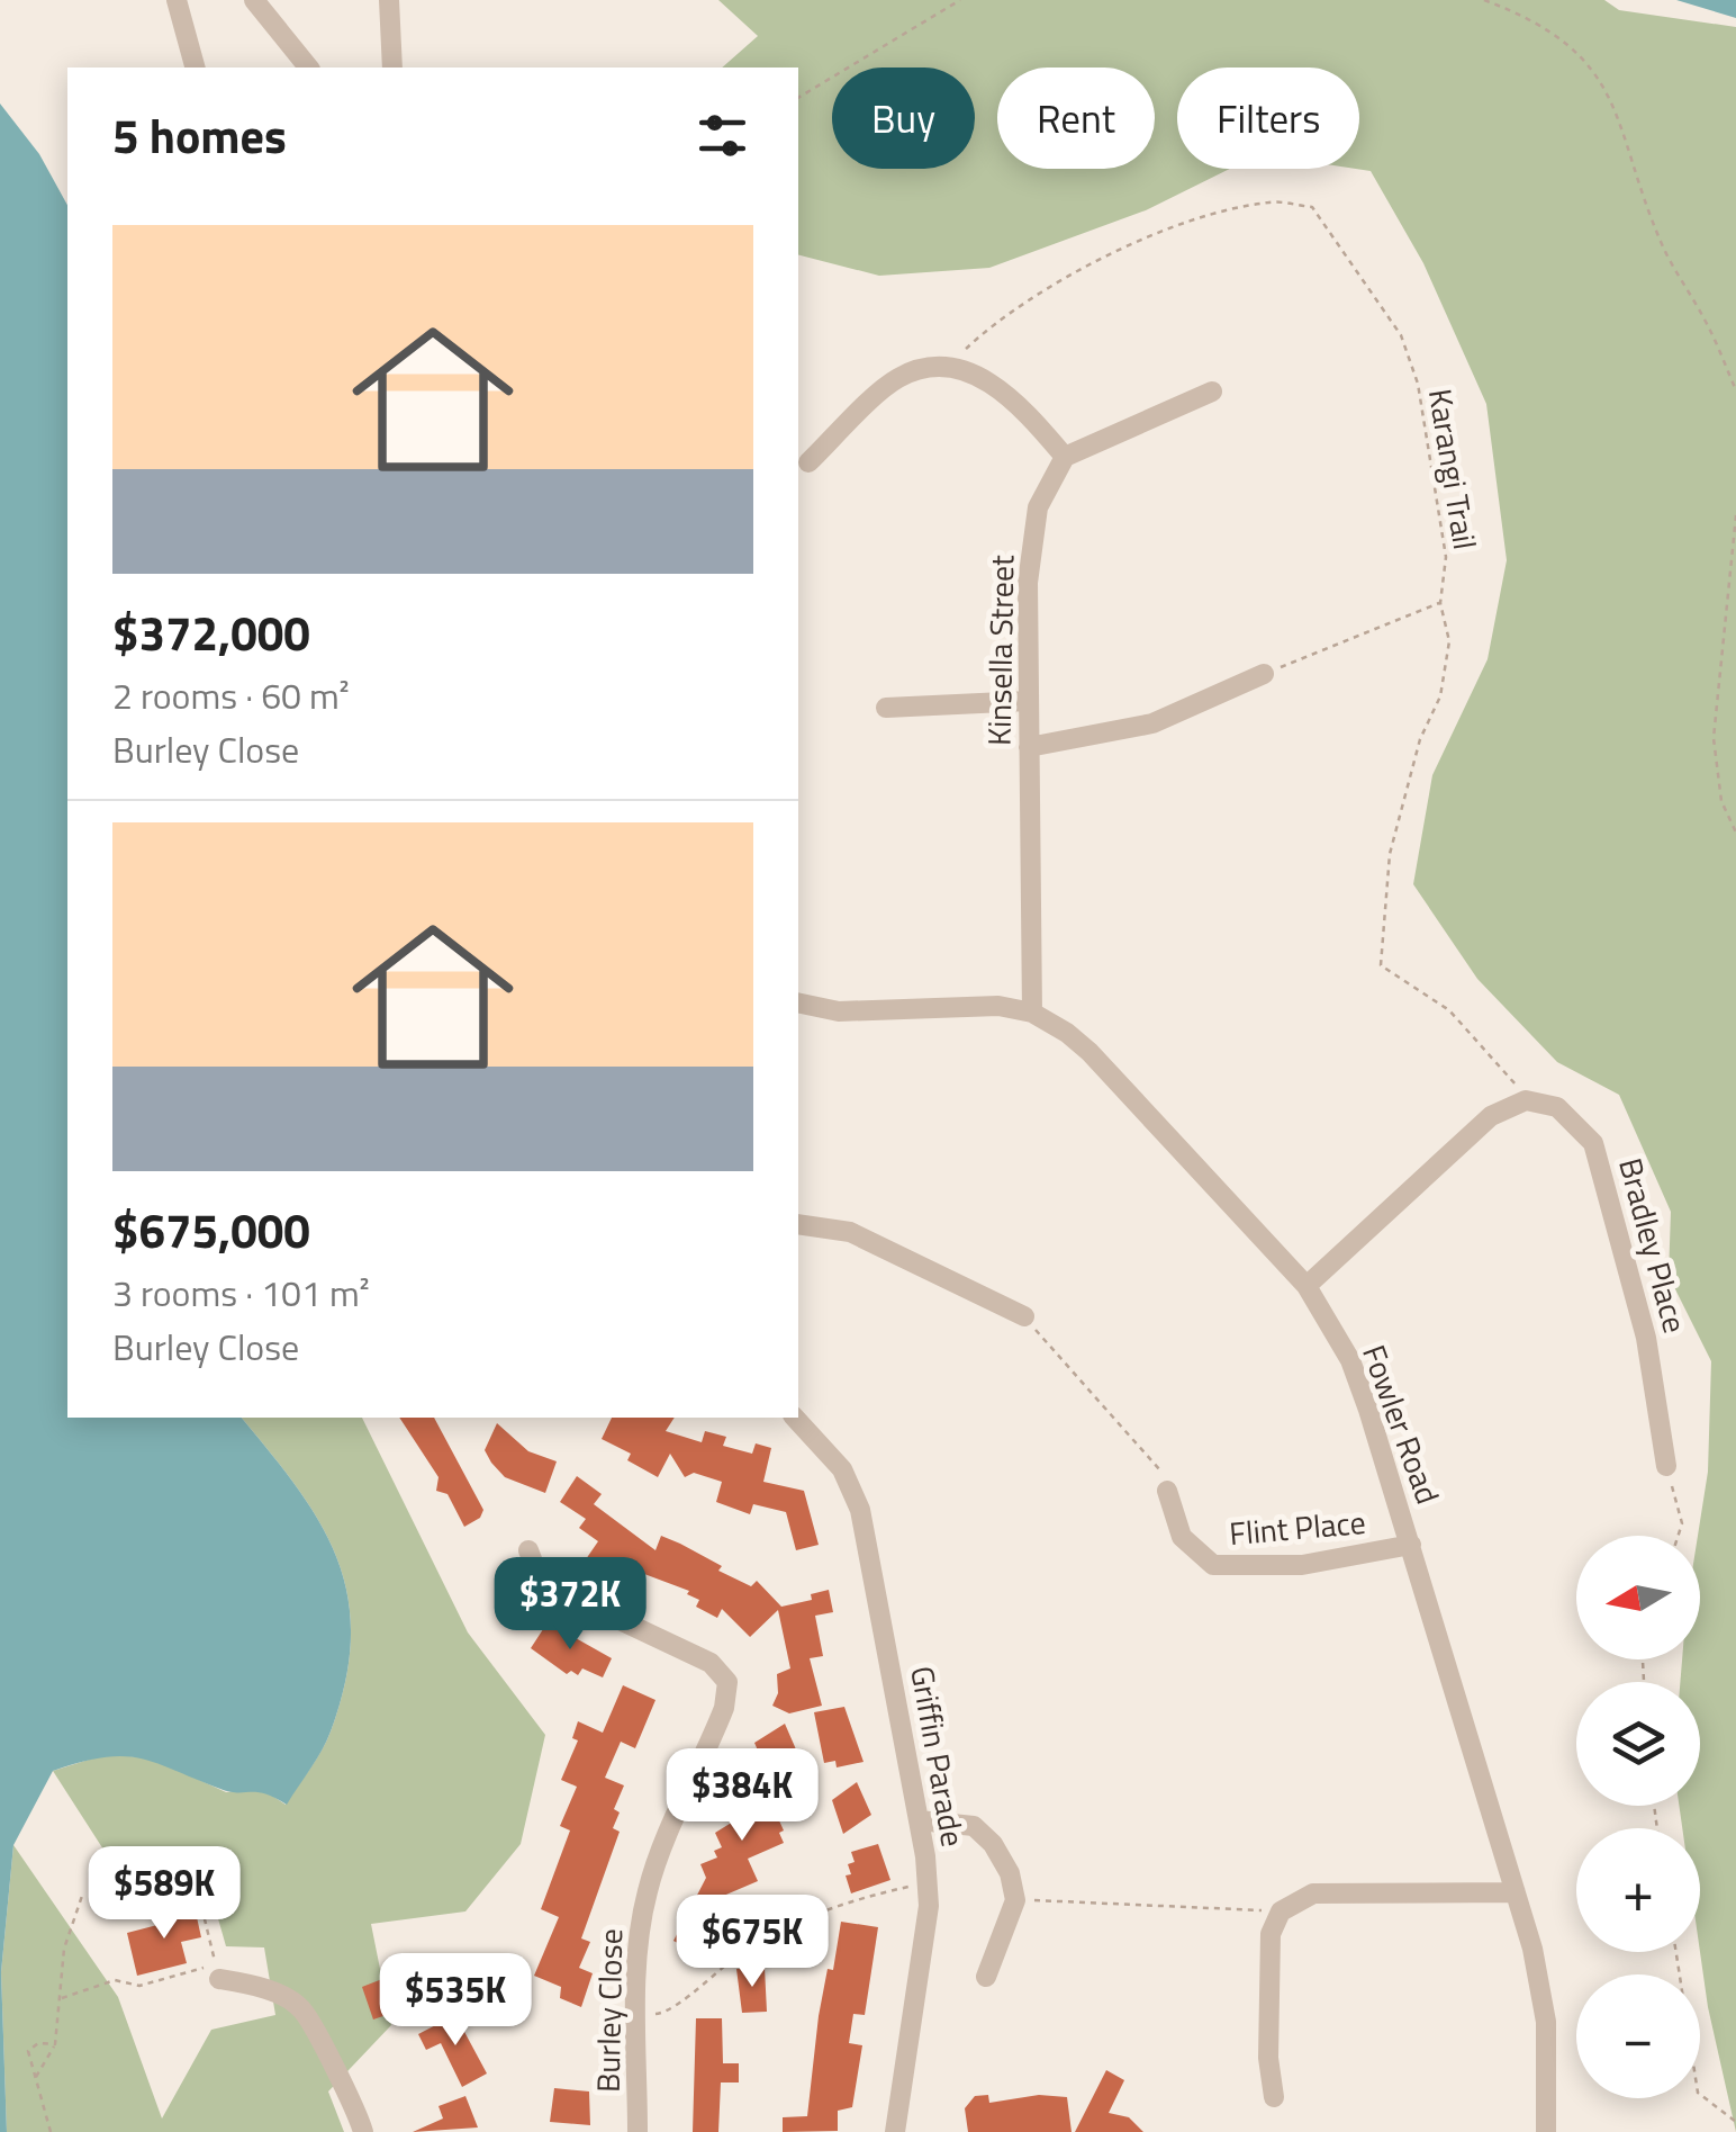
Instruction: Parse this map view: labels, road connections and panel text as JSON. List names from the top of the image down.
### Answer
{
  "streets": {
    "street": [
      "Kinsella Street",
      "Bradley Place",
      "Fowler Road",
      "Flint Place",
      "Griffin Parade",
      "Burley Close"
    ],
    "path": ["Karangi Trail"]
  },
  "crossings": [
    ["Karangi Trail", "Bradley Place"],
    ["Kinsella Street", "Fowler Road"],
    ["Fowler Road", "Flint Place"]
  ],
  "north": "left",
  "page": {
    "chip": ["Buy", "Rent", "Filters"],
    "heading": "5 homes",
    "list": [
      {
        "name": "$372,000",
        "note": "2 rooms · 60 m² · Burley Close"
      },
      {
        "name": "$675,000",
        "note": "3 rooms · 101 m² · Burley Close"
      }
    ],
    "map_buttons": ["+", "−"],
    "price": [
      "$372K",
      "$384K",
      "$589K",
      "$675K",
      "$535K"
    ]
  }
}
